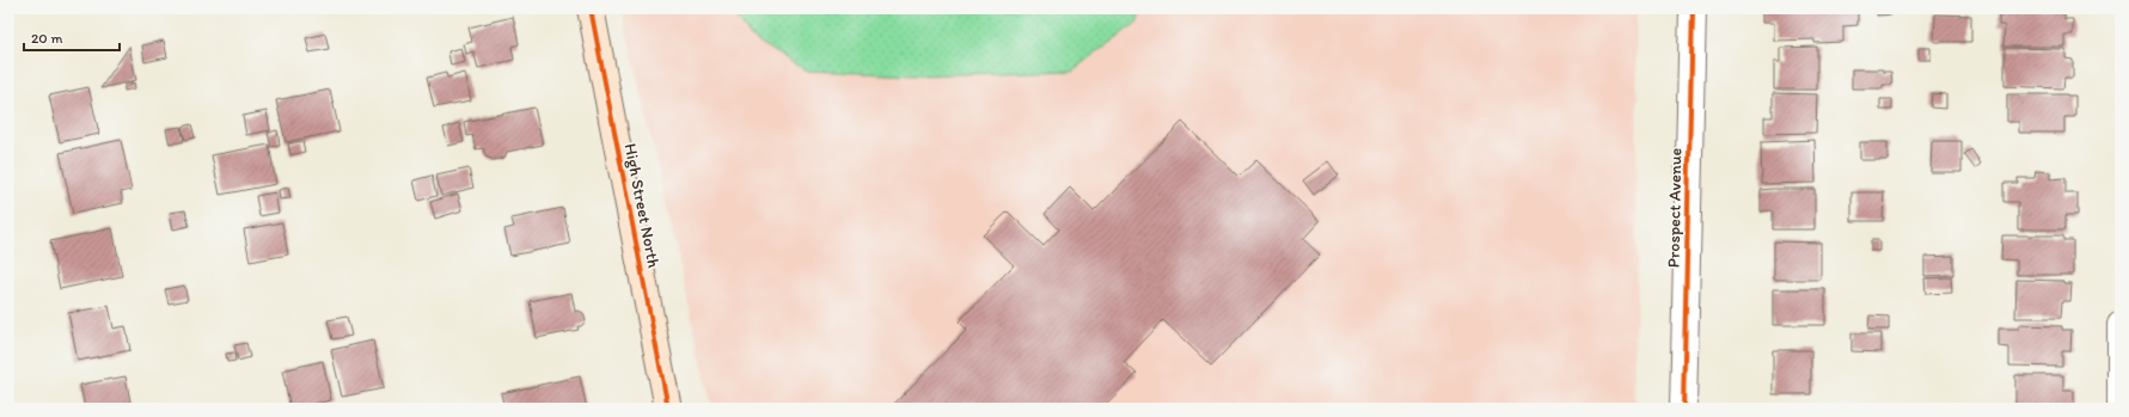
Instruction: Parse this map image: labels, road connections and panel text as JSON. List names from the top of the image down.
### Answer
{
  "streets": {
    "main road": ["High Street North"],
    "street": ["Prospect Avenue"]
  },
  "scale_bar": "20 m"
}
